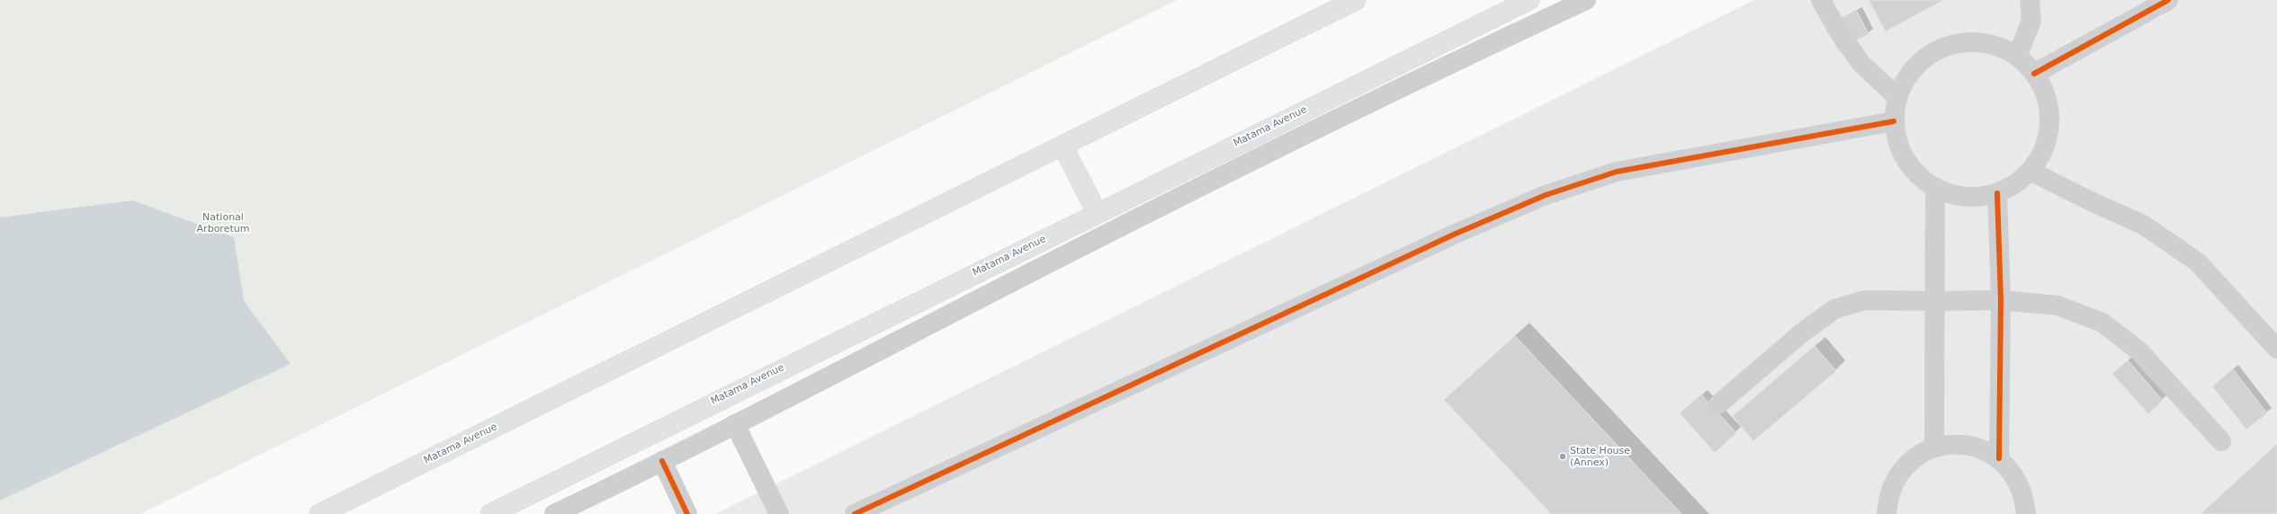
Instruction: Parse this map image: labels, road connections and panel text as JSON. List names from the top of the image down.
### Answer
{
  "streets": {
    "main road": ["Matama Avenue"]
  },
  "parks": ["National Arboretum"],
  "places": ["State House (Annex)"]
}
